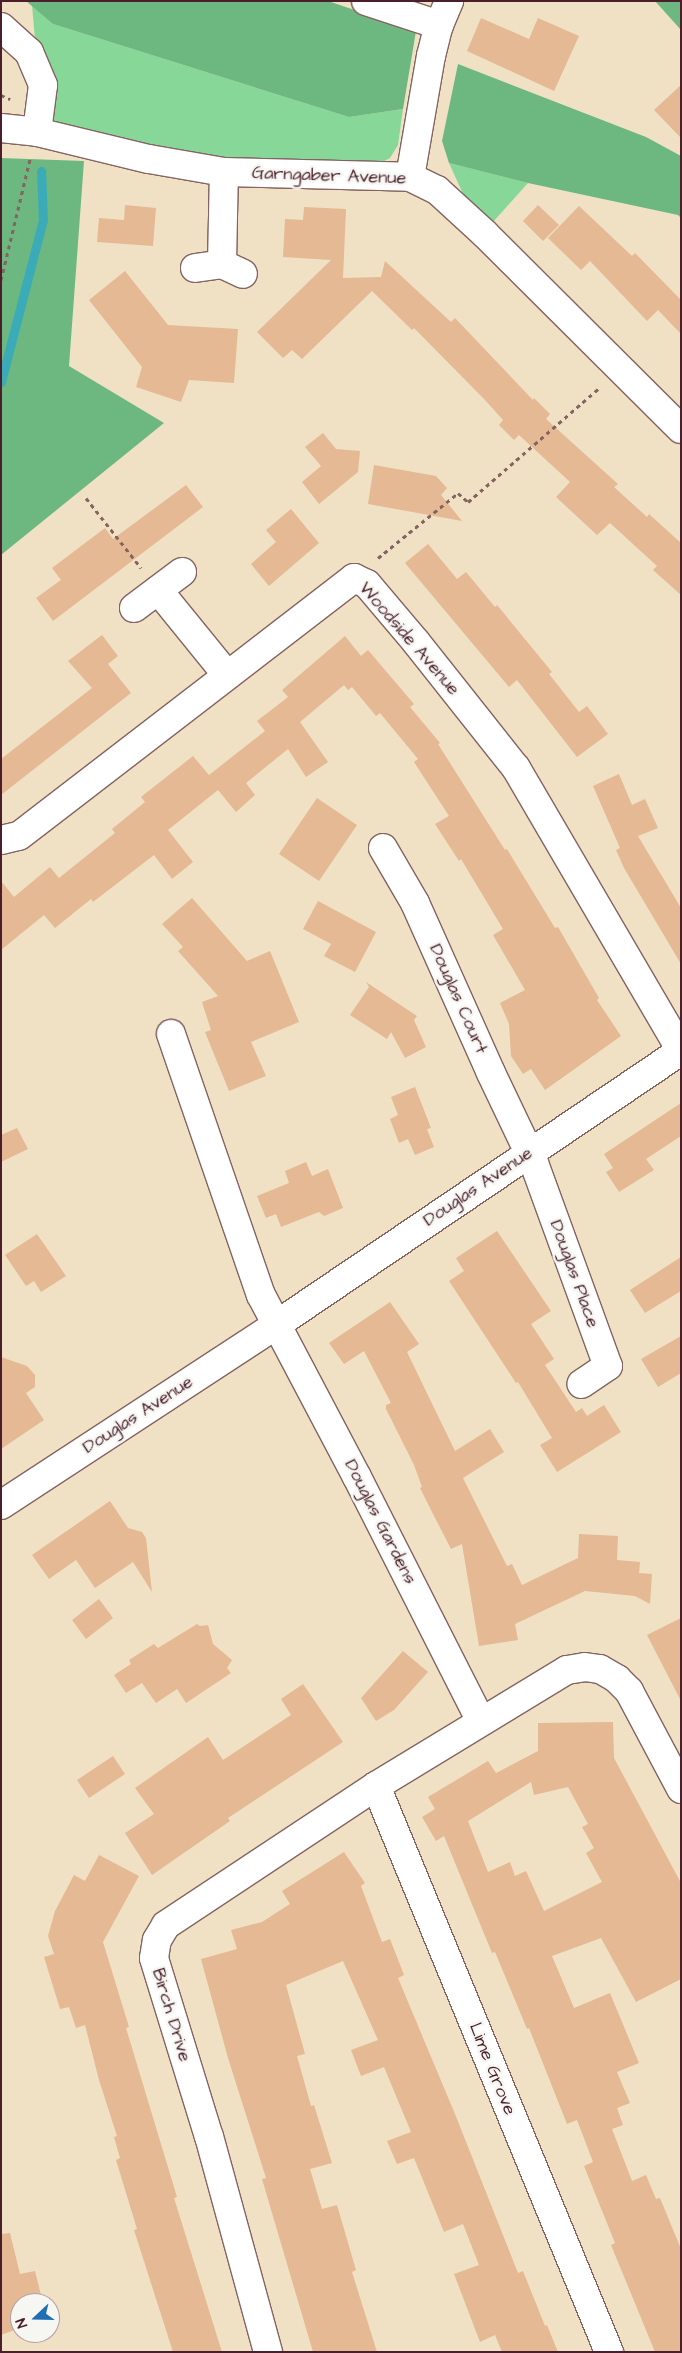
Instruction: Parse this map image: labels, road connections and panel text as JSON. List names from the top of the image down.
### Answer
{
  "streets": {
    "street": [
      "Garngaber Avenue",
      "Woodside Avenue",
      "Douglas Court",
      "Douglas Avenue",
      "Douglas Place",
      "Douglas Gardens",
      "Birch Drive",
      "Lime Grove"
    ]
  },
  "crossings": [
    ["Woodside Avenue", "Douglas Avenue"],
    ["Douglas Court", "Douglas Avenue"],
    ["Douglas Court", "Douglas Place"],
    ["Douglas Avenue", "Douglas Place"],
    ["Douglas Avenue", "Douglas Gardens"],
    ["Douglas Gardens", "Birch Drive"],
    ["Birch Drive", "Lime Grove"]
  ],
  "north": "left"
}
